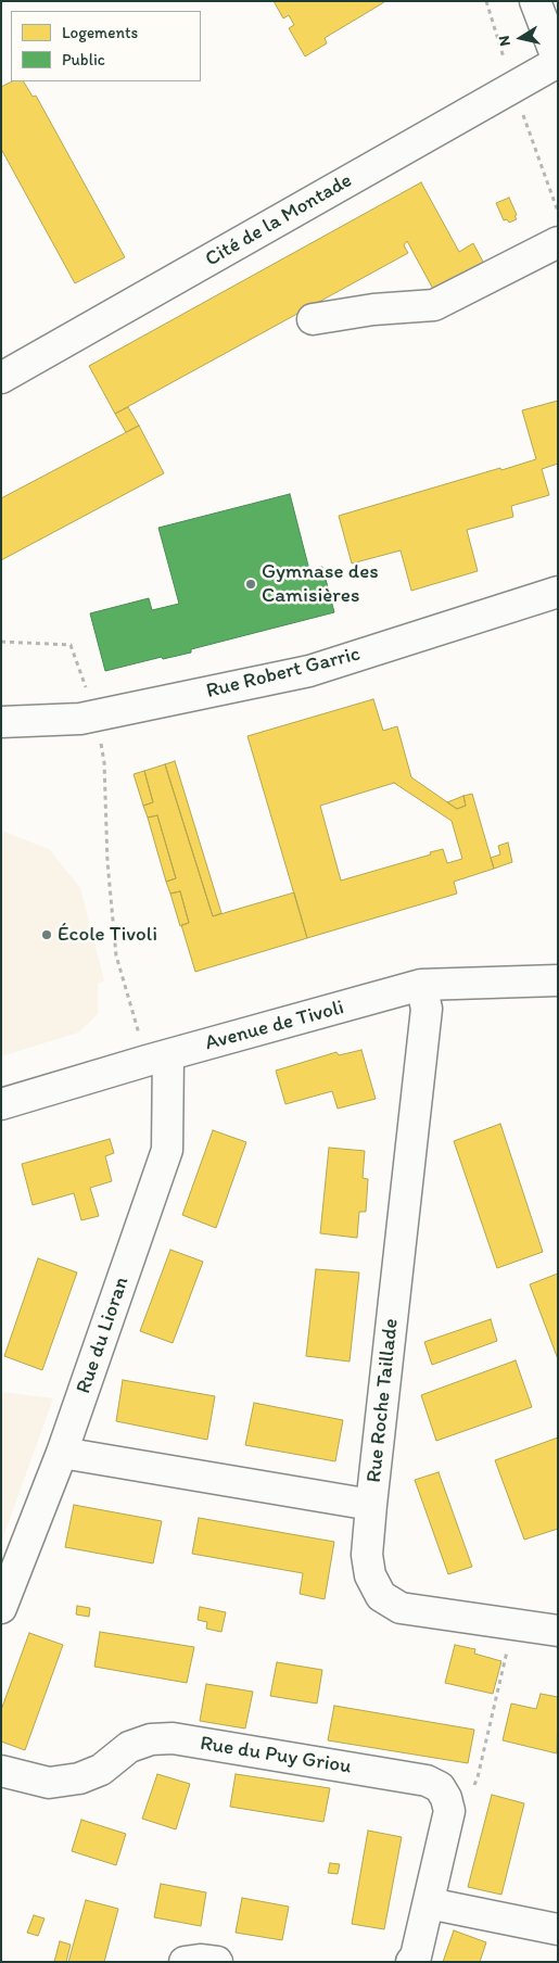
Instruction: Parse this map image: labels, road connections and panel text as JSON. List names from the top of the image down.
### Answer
{
  "streets": {
    "street": [
      "Cité de la Montade",
      "Rue Robert Garric",
      "Avenue de Tivoli",
      "Rue du Lioran",
      "Rue Roche Taillade",
      "Rue du Puy Griou"
    ]
  },
  "crossings": [
    ["Avenue de Tivoli", "Rue du Lioran"],
    ["Avenue de Tivoli", "Rue Roche Taillade"],
    ["Rue du Lioran", "Rue Roche Taillade"]
  ],
  "places": ["Gymnase des Camisières", "École Tivoli"],
  "legend": ["Logements", "Public"],
  "north": "left"
}
